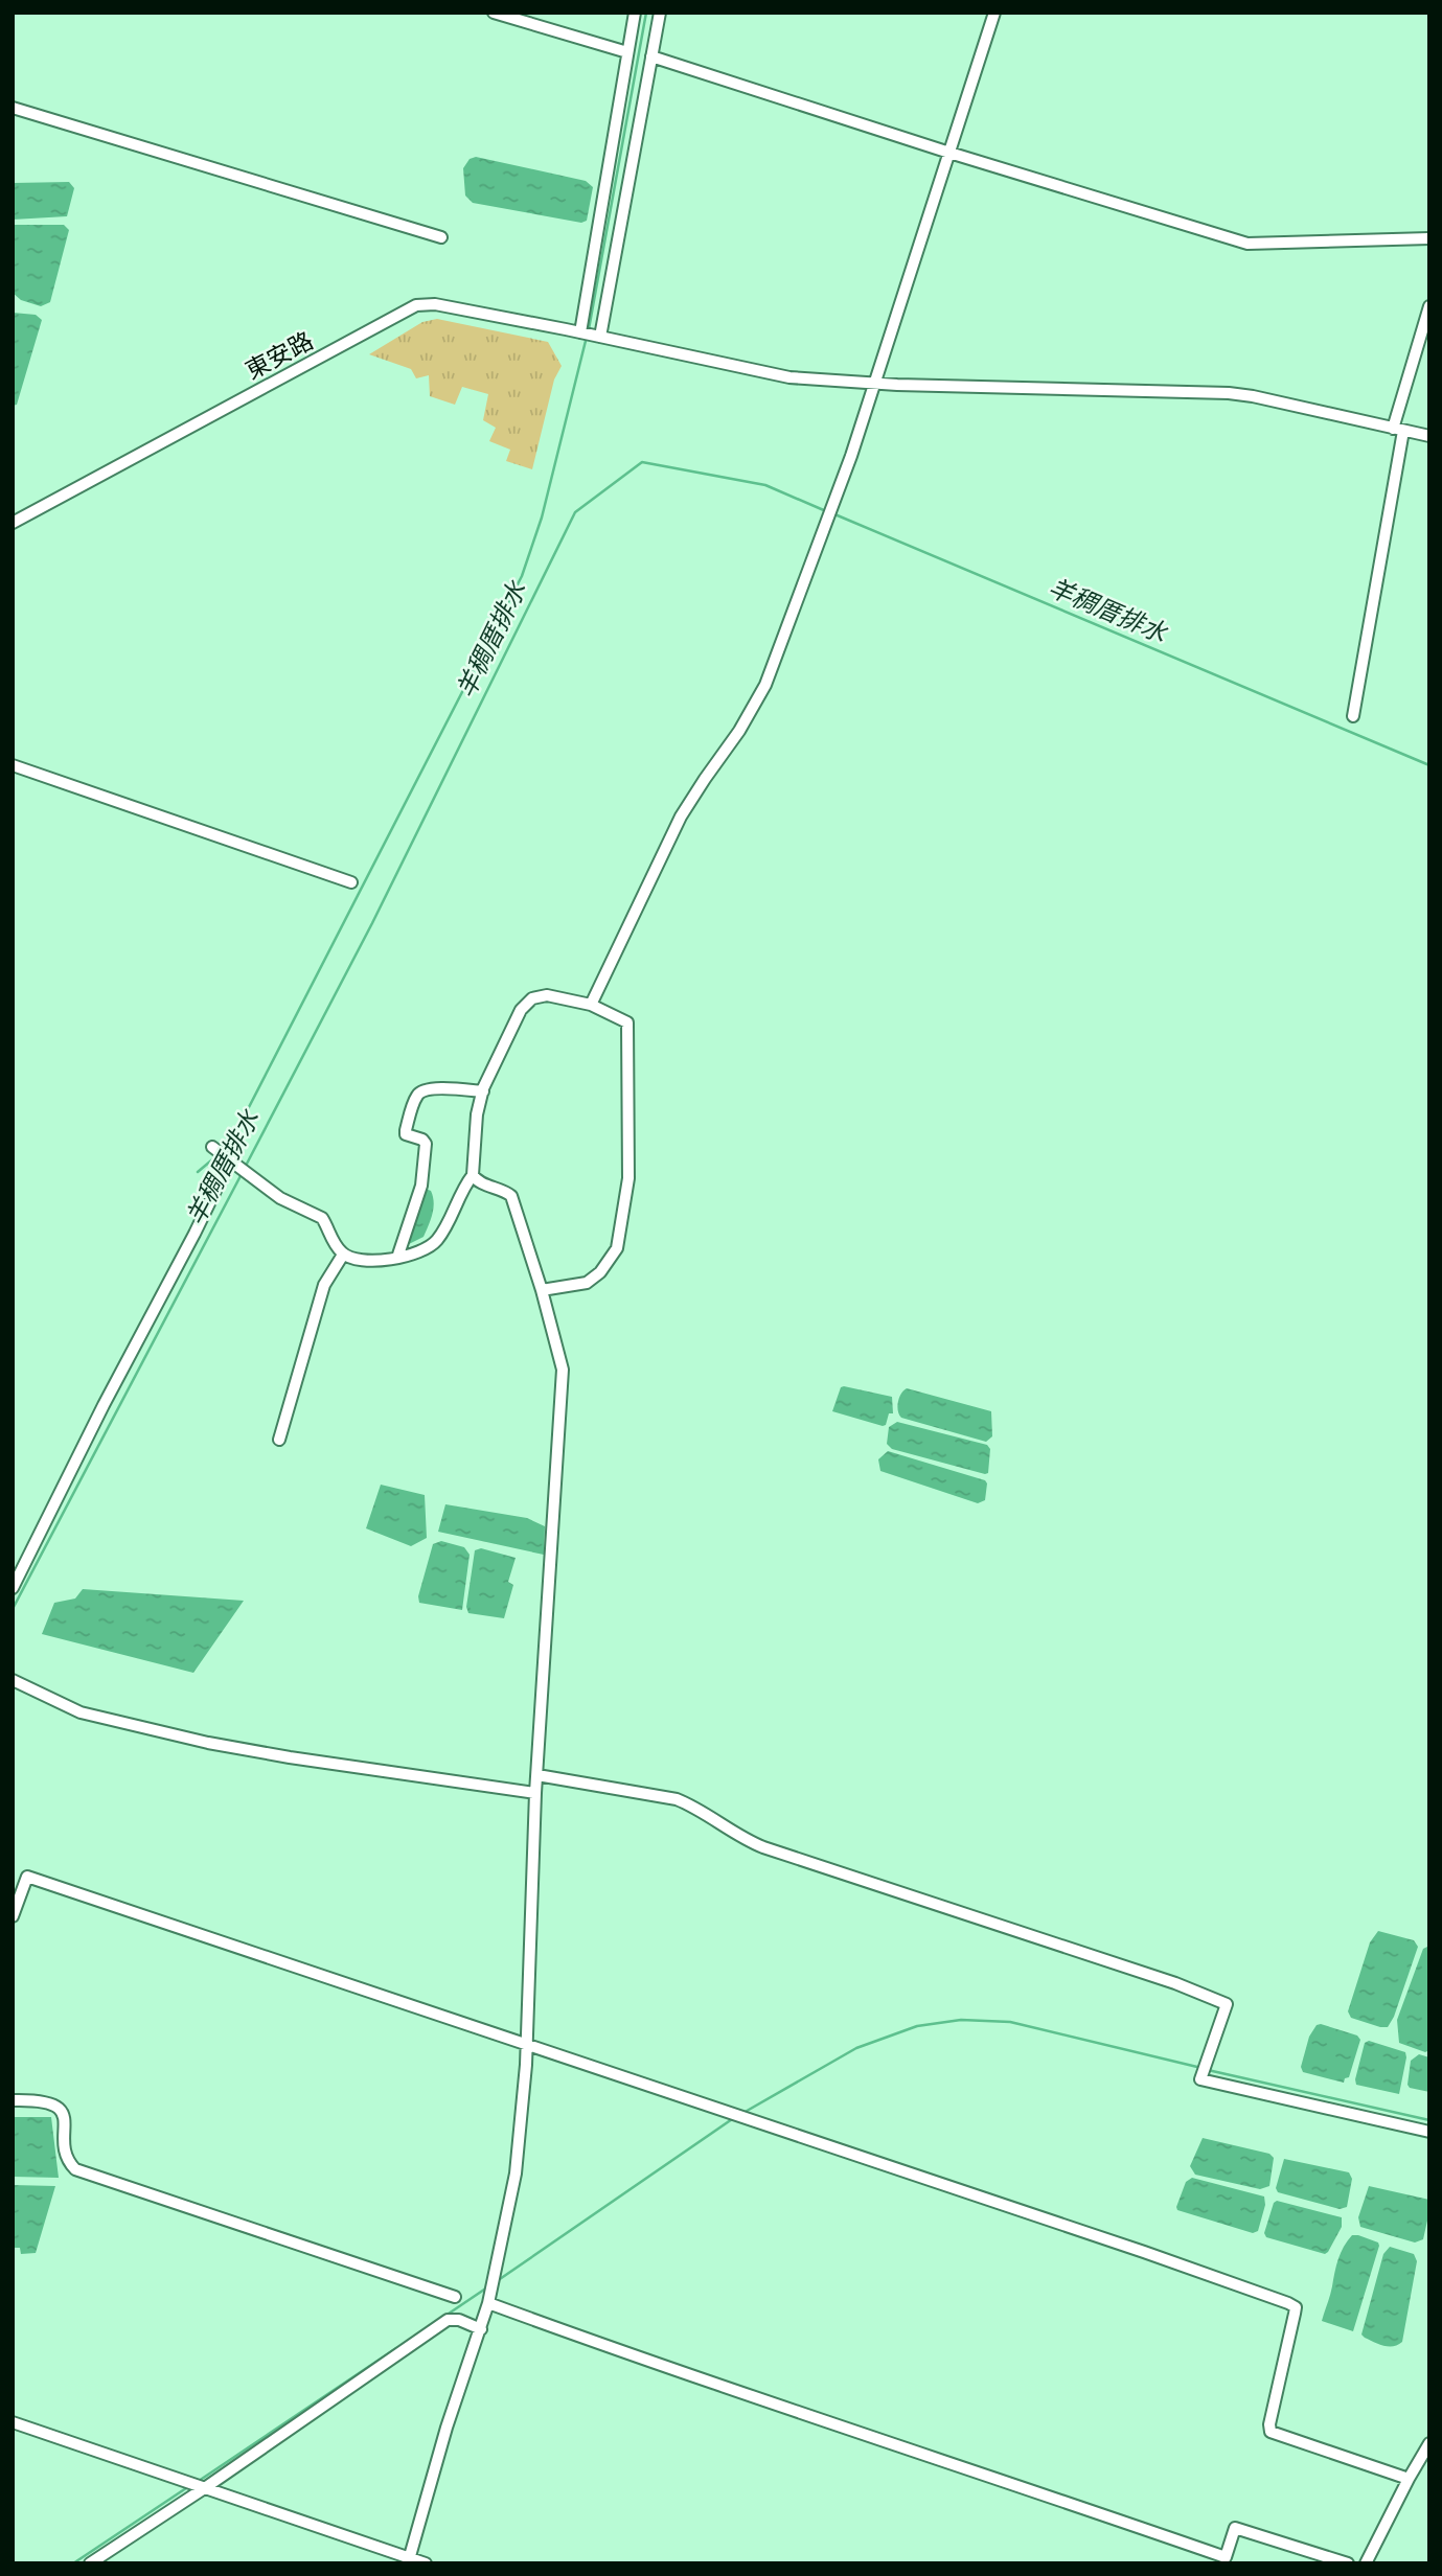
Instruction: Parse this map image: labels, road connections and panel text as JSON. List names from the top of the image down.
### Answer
{
  "streets": {
    "street": ["東安路"]
  },
  "water": ["羊稠厝排水"]
}
